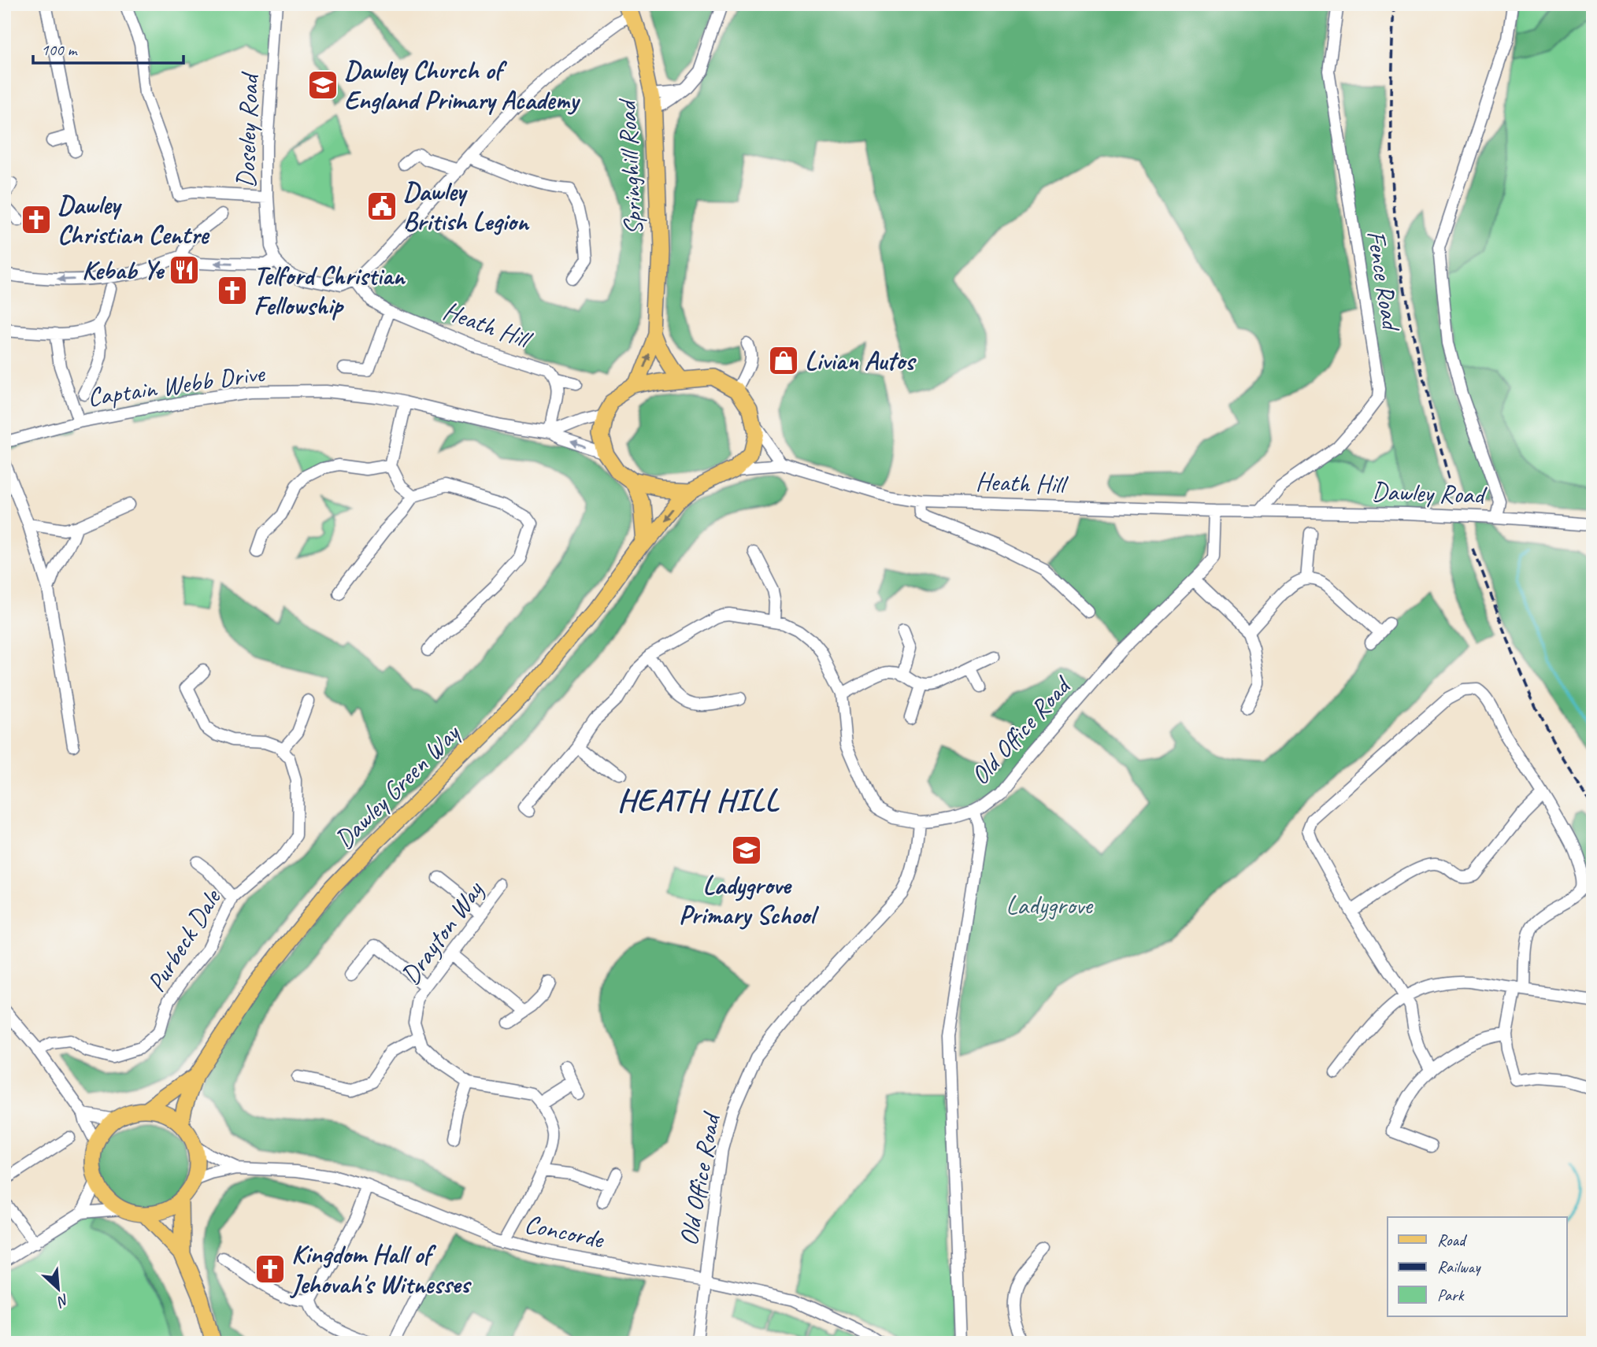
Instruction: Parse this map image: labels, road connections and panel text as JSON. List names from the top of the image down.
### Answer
{
  "streets": {
    "main road": ["Springhill Road", "Dawley Green Way"],
    "street": [
      "Doseley Road",
      "Fence Road",
      "Heath Hill",
      "Captain Webb Drive",
      "Dawley Road",
      "Old Office Road",
      "Drayton Way",
      "Purbeck Dale",
      "Concorde"
    ]
  },
  "crossings": [
    ["Springhill Road", "Heath Hill"],
    ["Springhill Road", "Captain Webb Drive"],
    ["Springhill Road", "Dawley Green Way"],
    ["Fence Road", "Heath Hill"],
    ["Fence Road", "Dawley Road"],
    ["Heath Hill", "Captain Webb Drive"],
    ["Heath Hill", "Dawley Road"],
    ["Heath Hill", "Old Office Road"],
    ["Heath Hill", "Dawley Green Way"],
    ["Captain Webb Drive", "Dawley Green Way"],
    ["Old Office Road", "Concorde"],
    ["Dawley Green Way", "Concorde"]
  ],
  "districts": ["HEATH HILL"],
  "parks": ["Ladygrove"],
  "places": {
    "school or university": ["Dawley Church of England Primary Academy", "Ladygrove Primary School"],
    "public building": ["Dawley British Legion"],
    "church": ["Dawley Christian Centre", "Telford Christian Fellowship", "Kingdom Hall of Jehovah's Witnesses"],
    "restaurant": ["Kebab Ye"],
    "shop": ["Livian Autos"]
  },
  "legend": ["Road", "Railway", "Park"],
  "scale_bar": "100 m",
  "north": "bottom right"
}
